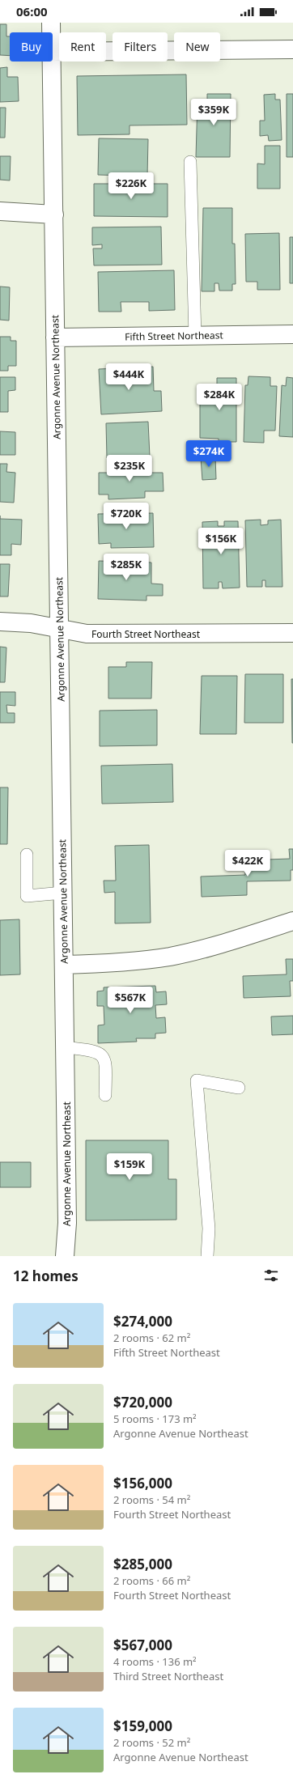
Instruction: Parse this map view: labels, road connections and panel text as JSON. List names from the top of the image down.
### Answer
{
  "streets": {
    "street": ["Fifth Street Northeast", "Argonne Avenue Northeast", "Fourth Street Northeast"]
  },
  "crossings": [
    ["Fifth Street Northeast", "Argonne Avenue Northeast"],
    ["Argonne Avenue Northeast", "Fourth Street Northeast"]
  ],
  "page": {
    "status": "06:00",
    "chip": [
      "Buy",
      "Rent",
      "Filters",
      "New"
    ],
    "price": [
      "$359K",
      "$226K",
      "$444K",
      "$284K",
      "$274K",
      "$235K",
      "$720K",
      "$156K",
      "$285K",
      "$422K",
      "$567K",
      "$159K"
    ],
    "heading": "12 homes",
    "list": [
      {
        "name": "$274,000",
        "note": "2 rooms · 62 m² · Fifth Street Northeast"
      },
      {
        "name": "$720,000",
        "note": "5 rooms · 173 m² · Argonne Avenue Northeast"
      },
      {
        "name": "$156,000",
        "note": "2 rooms · 54 m² · Fourth Street Northeast"
      },
      {
        "name": "$285,000",
        "note": "2 rooms · 66 m² · Fourth Street Northeast"
      },
      {
        "name": "$567,000",
        "note": "4 rooms · 136 m² · Third Street Northeast"
      },
      {
        "name": "$159,000",
        "note": "2 rooms · 52 m² · Argonne Avenue Northeast"
      }
    ]
  }
}
